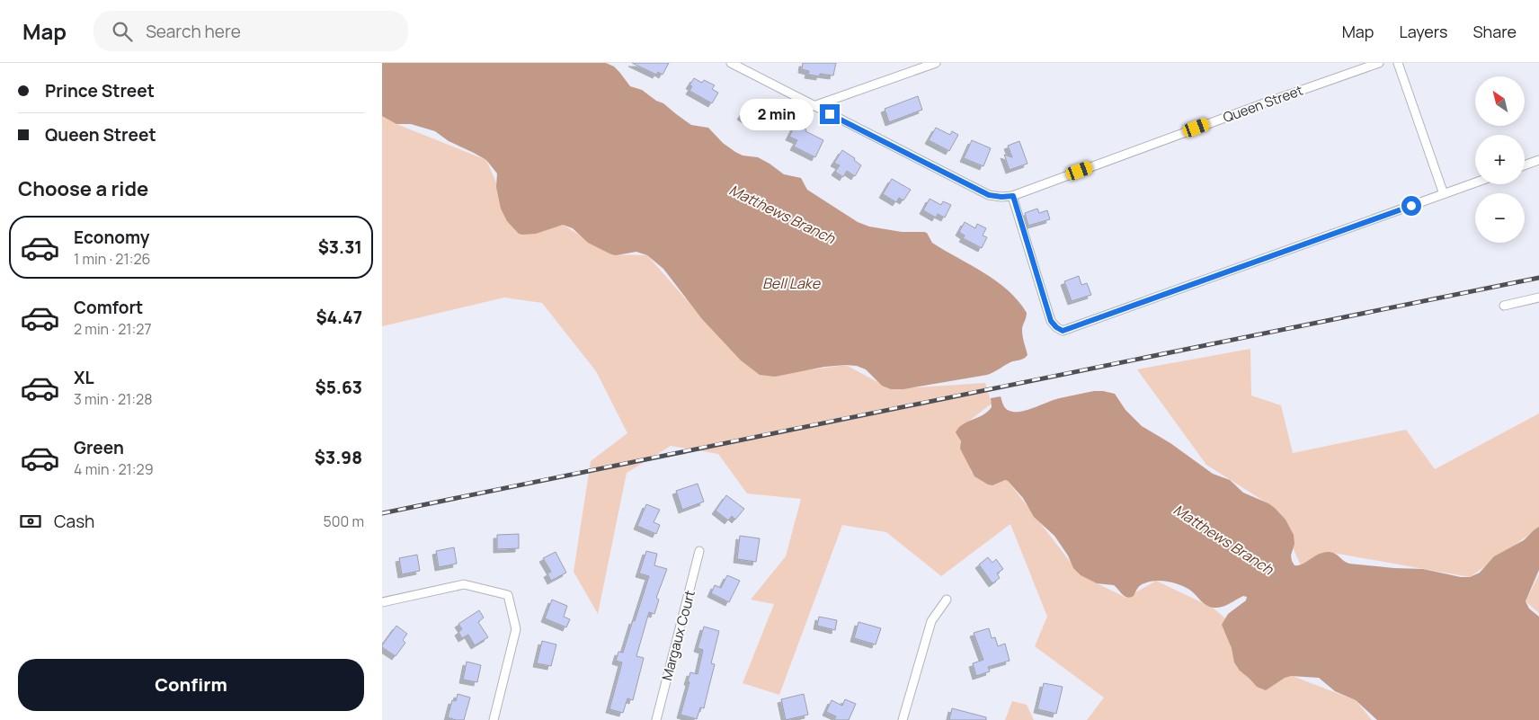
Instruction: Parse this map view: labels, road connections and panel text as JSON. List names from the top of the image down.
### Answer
{
  "streets": {
    "street": ["Queen Street", "Margaux Court"]
  },
  "water": ["Matthews Branch", "Bell Lake"],
  "north": "top left",
  "page": {
    "header": "Map",
    "search": "Search here",
    "nav": ["Map", "Layers", "Share"],
    "banner": ["Prince Street", "Queen Street"],
    "map_buttons": ["+", "−"],
    "bubble": "2 min",
    "heading": "Choose a ride",
    "list": [
      {
        "name": "Economy",
        "note": "1 min · 21:26",
        "value": "$3.31"
      },
      {
        "name": "Comfort",
        "note": "2 min · 21:27",
        "value": "$4.47"
      },
      {
        "name": "XL",
        "note": "3 min · 21:28",
        "value": "$5.63"
      },
      {
        "name": "Green",
        "note": "4 min · 21:29",
        "value": "$3.98"
      }
    ],
    "pay": ["Cash", "500 m"],
    "buttons": "Confirm"
  }
}
